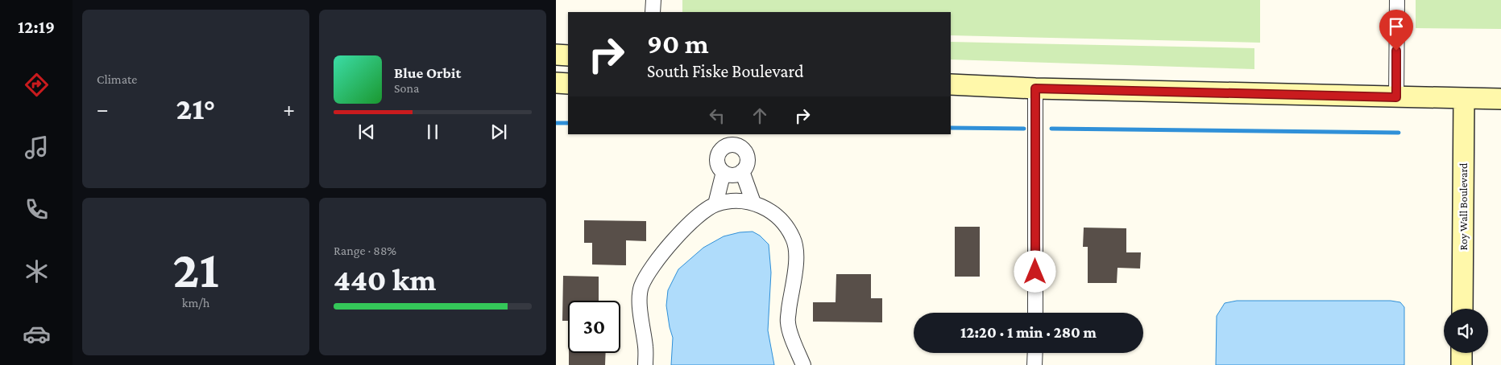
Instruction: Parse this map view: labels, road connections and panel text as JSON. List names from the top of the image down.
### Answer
{
  "streets": {
    "main road": ["Roy Wall Boulevard"]
  },
  "page": {
    "tabs": "12:19",
    "tile": [
      "Climate",
      ["21", "km/h"],
      ["Range · 88%", "440 km"]
    ],
    "turn": ["90 m", "South Fiske Boulevard"],
    "song": ["Blue Orbit", "Sona"],
    "heat": ["−", "21°", "+"],
    "limit": "30",
    "trip": "12:20 · 1 min · 280 m"
  }
}
